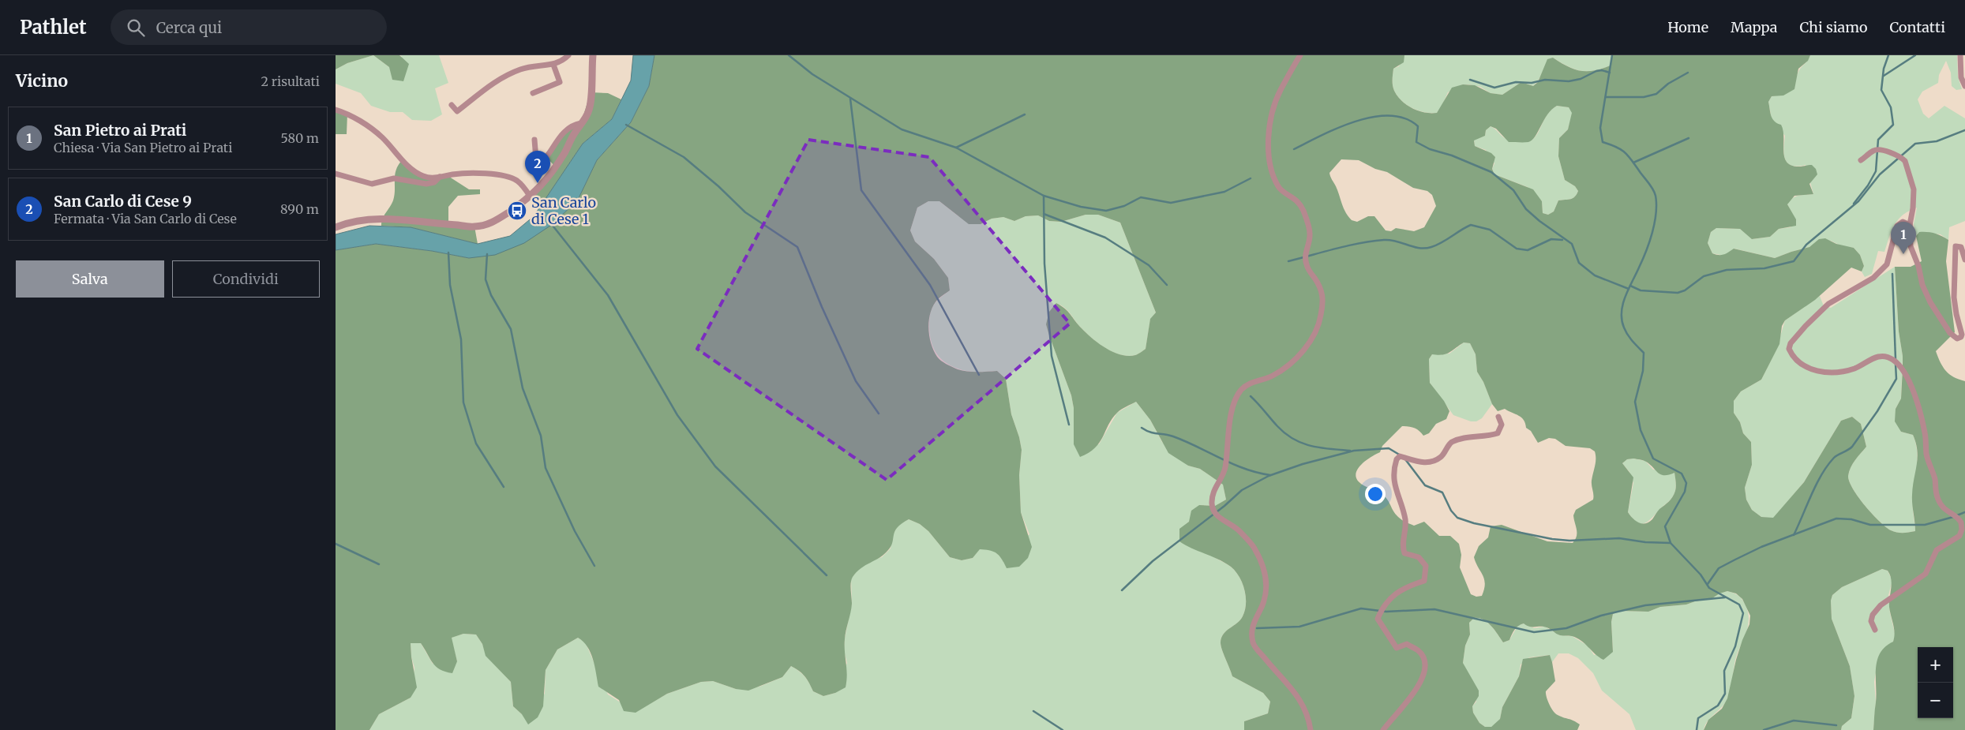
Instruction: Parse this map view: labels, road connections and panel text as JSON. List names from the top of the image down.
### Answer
{
  "places": {
    "bus stop": ["San Carlo di Cese 1"]
  },
  "page": {
    "header": "Pathlet",
    "search": "Cerca qui",
    "nav": [
      "Home",
      "Mappa",
      "Chi siamo",
      "Contatti"
    ],
    "heading": ["Vicino", "2 risultati"],
    "list": [
      {
        "mark": "1",
        "name": "San Pietro ai Prati",
        "note": "Chiesa · Via San Pietro ai Prati",
        "value": "580 m"
      },
      {
        "mark": "2",
        "name": "San Carlo di Cese 9",
        "note": "Fermata · Via San Carlo di Cese",
        "value": "890 m"
      }
    ],
    "pins": ["2", "1"],
    "buttons": ["Salva", "Condividi"],
    "map_buttons": ["+", "−"]
  }
}
